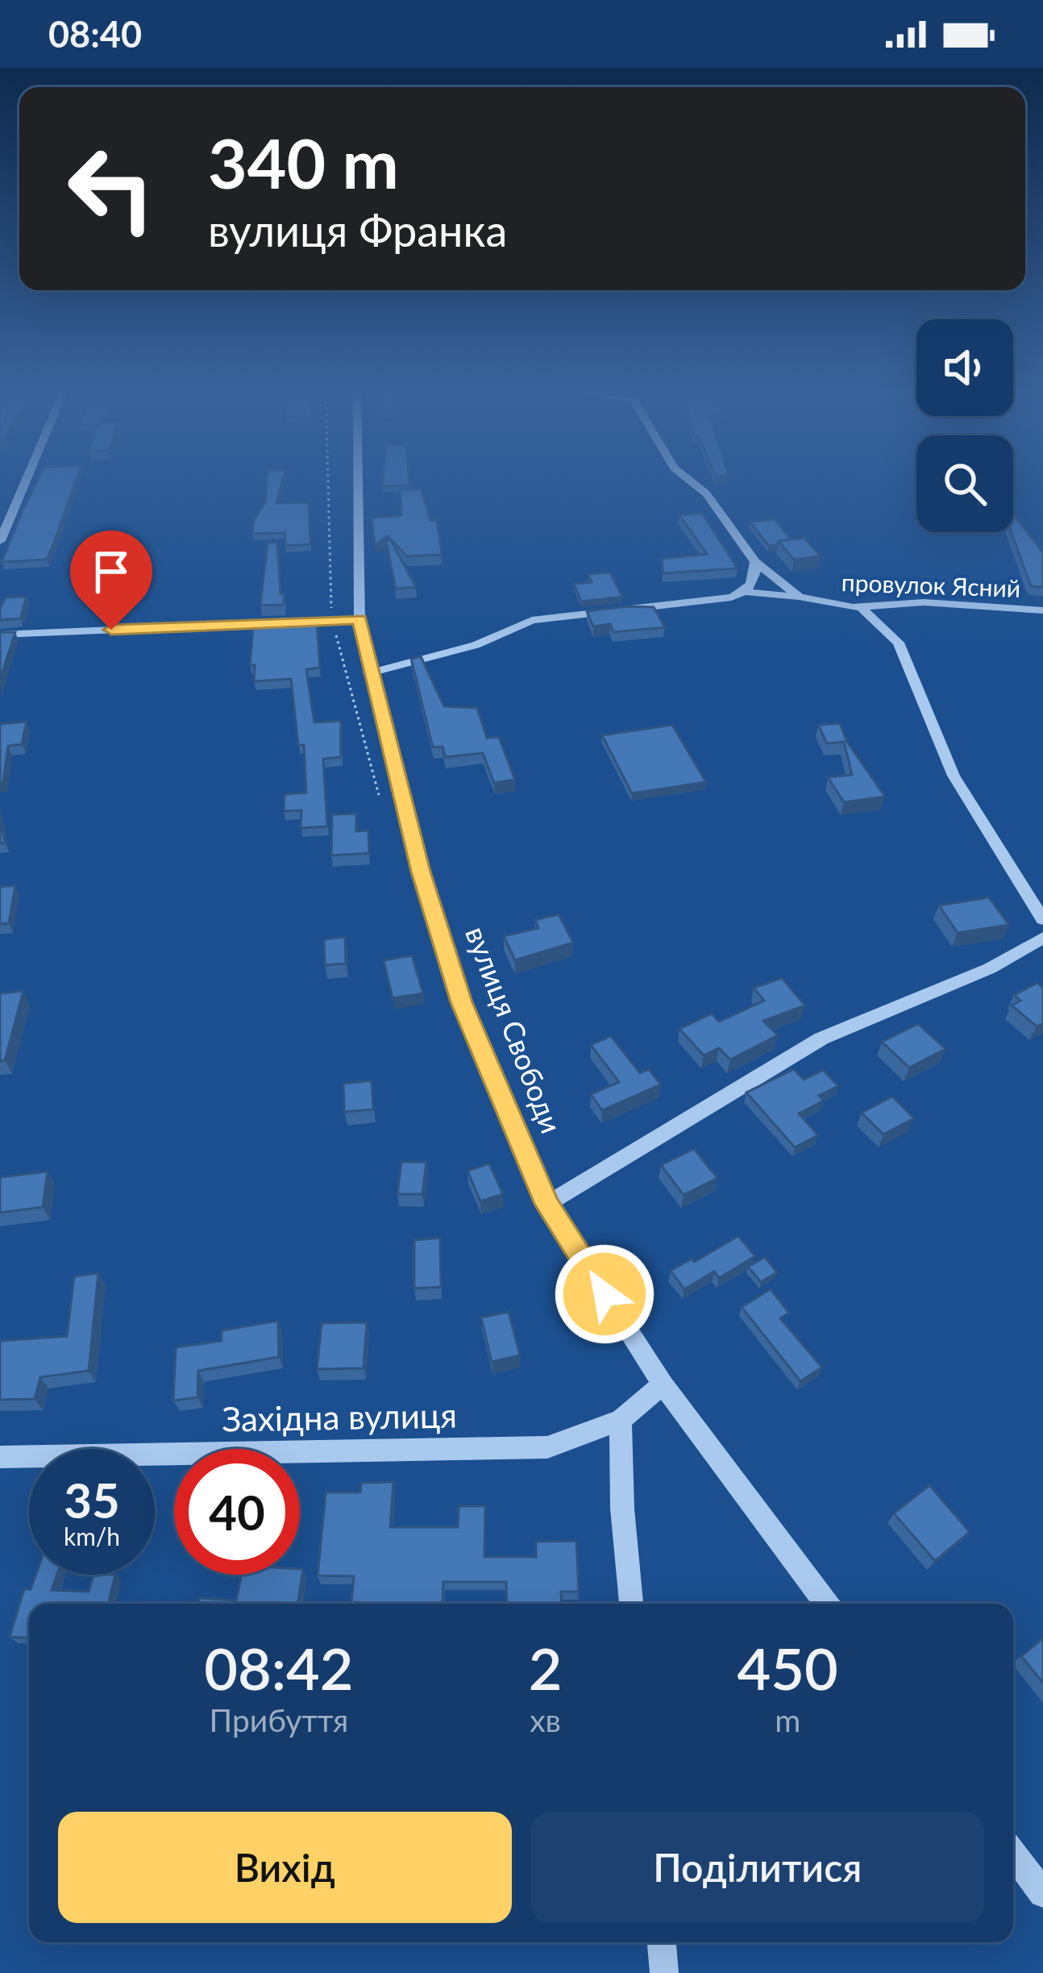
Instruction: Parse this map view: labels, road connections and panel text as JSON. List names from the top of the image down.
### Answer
{
  "streets": {
    "street": ["провулок Ясний", "вулиця Свободи", "Західна вулиця"]
  },
  "crossings": [
    ["вулиця Свободи", "Західна вулиця"]
  ],
  "page": {
    "status": "08:40",
    "turn": ["340 m", "вулиця Франка"],
    "speed": "35 km/h",
    "limit": "40",
    "eta": [
      "08:42",
      "Прибуття",
      "2",
      "хв",
      "450",
      "m"
    ],
    "buttons": ["Вихід", "Поділитися"]
  }
}
